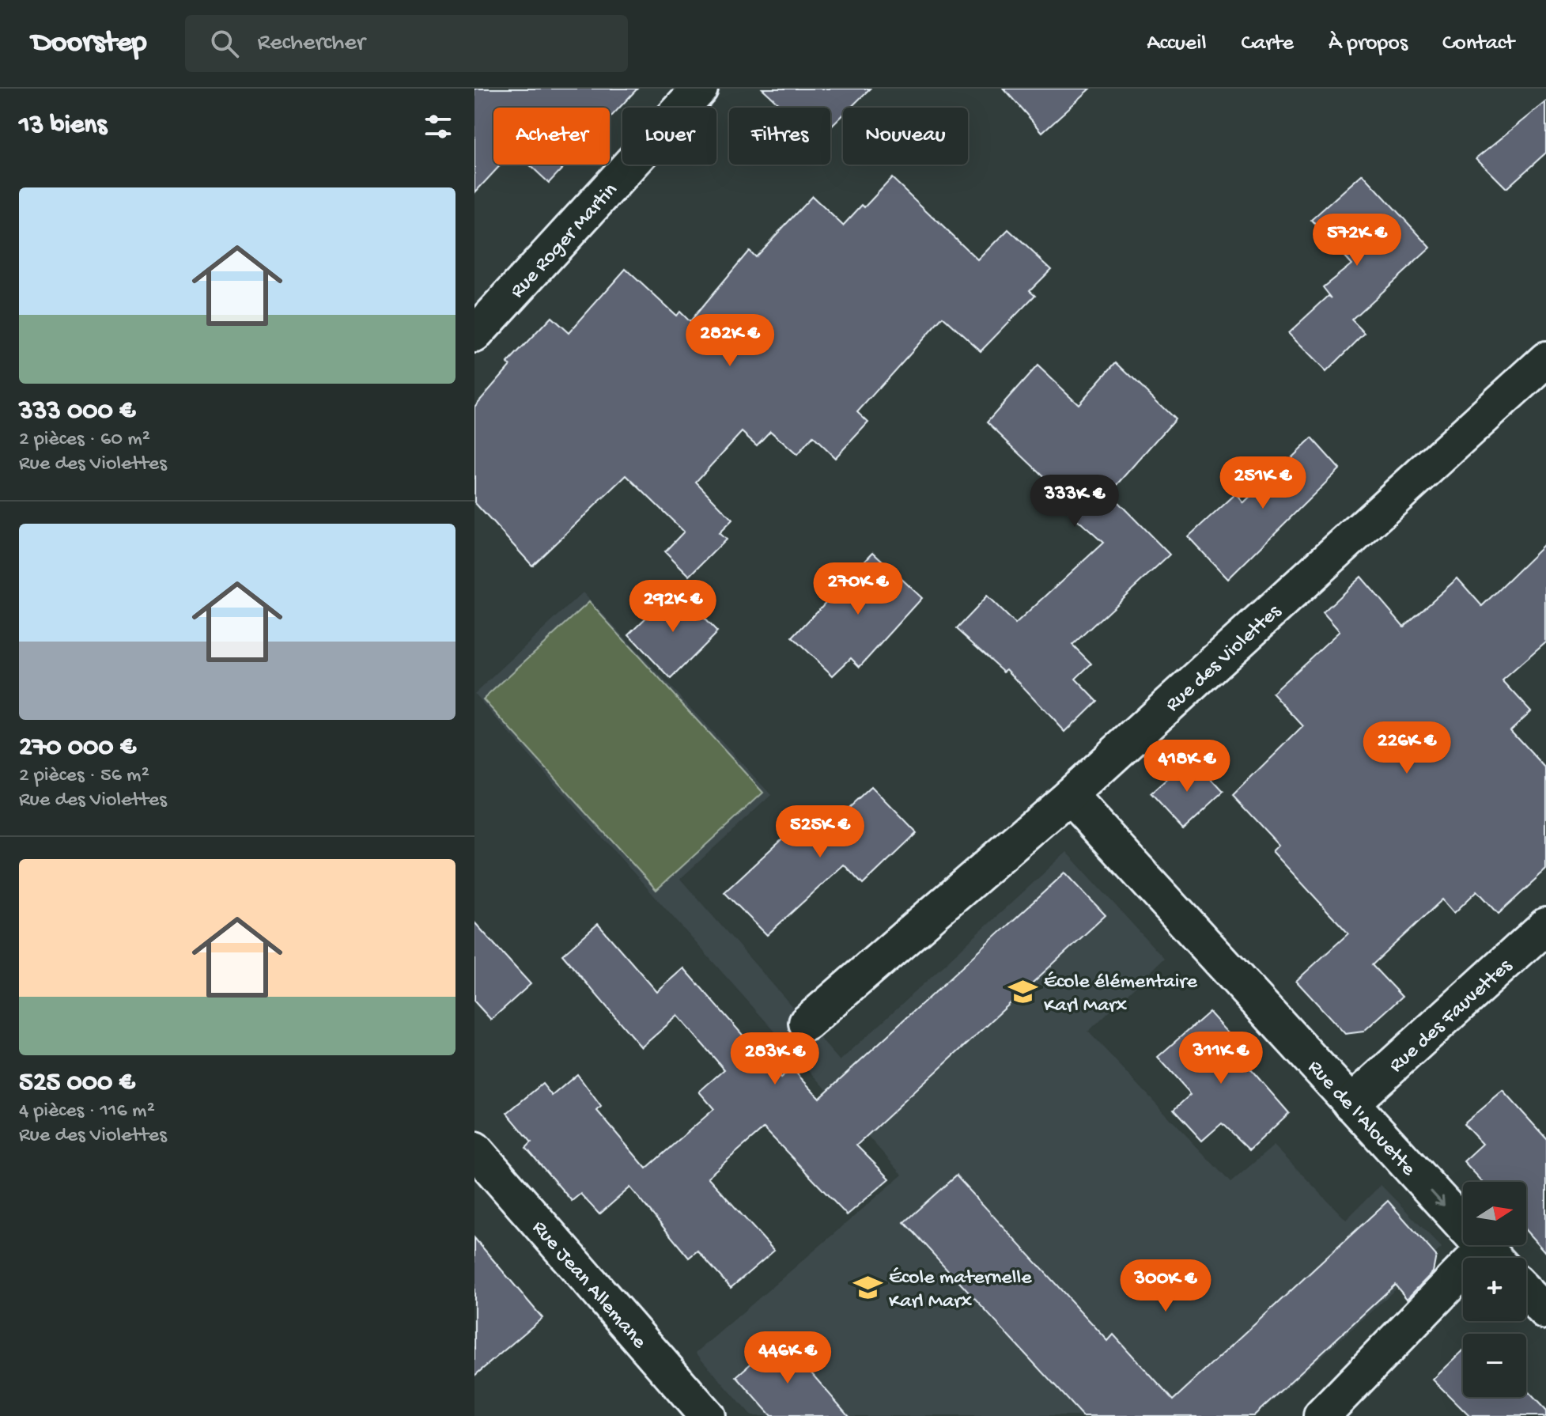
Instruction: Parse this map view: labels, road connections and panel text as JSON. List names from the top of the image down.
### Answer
{
  "streets": {
    "street": [
      "Rue Roger Martin",
      "Rue des Violettes",
      "Rue des Fauvettes",
      "Rue de l'Alouette",
      "Rue Jean Allemane"
    ]
  },
  "crossings": [
    ["Rue des Violettes", "Rue de l'Alouette"],
    ["Rue des Fauvettes", "Rue de l'Alouette"]
  ],
  "places": {
    "school or university": ["École élémentaire Karl Marx", "École maternelle Karl Marx"]
  },
  "north": "right",
  "page": {
    "header": "Doorstep",
    "search": "Rechercher",
    "nav": [
      "Accueil",
      "Carte",
      "À propos",
      "Contact"
    ],
    "heading": "13 biens",
    "chip": [
      "Acheter",
      "Louer",
      "Filtres",
      "Nouveau"
    ],
    "list": [
      {
        "name": "333 000 €",
        "note": "2 pièces · 60 m² · Rue des Violettes"
      },
      {
        "name": "270 000 €",
        "note": "2 pièces · 56 m² · Rue des Violettes"
      },
      {
        "name": "525 000 €",
        "note": "4 pièces · 116 m² · Rue des Violettes"
      }
    ],
    "price": [
      "572K €",
      "282K €",
      "251K €",
      "333K €",
      "270K €",
      "292K €",
      "226K €",
      "418K €",
      "525K €",
      "311K €",
      "283K €",
      "300K €",
      "446K €"
    ],
    "map_buttons": ["+", "−"]
  }
}
